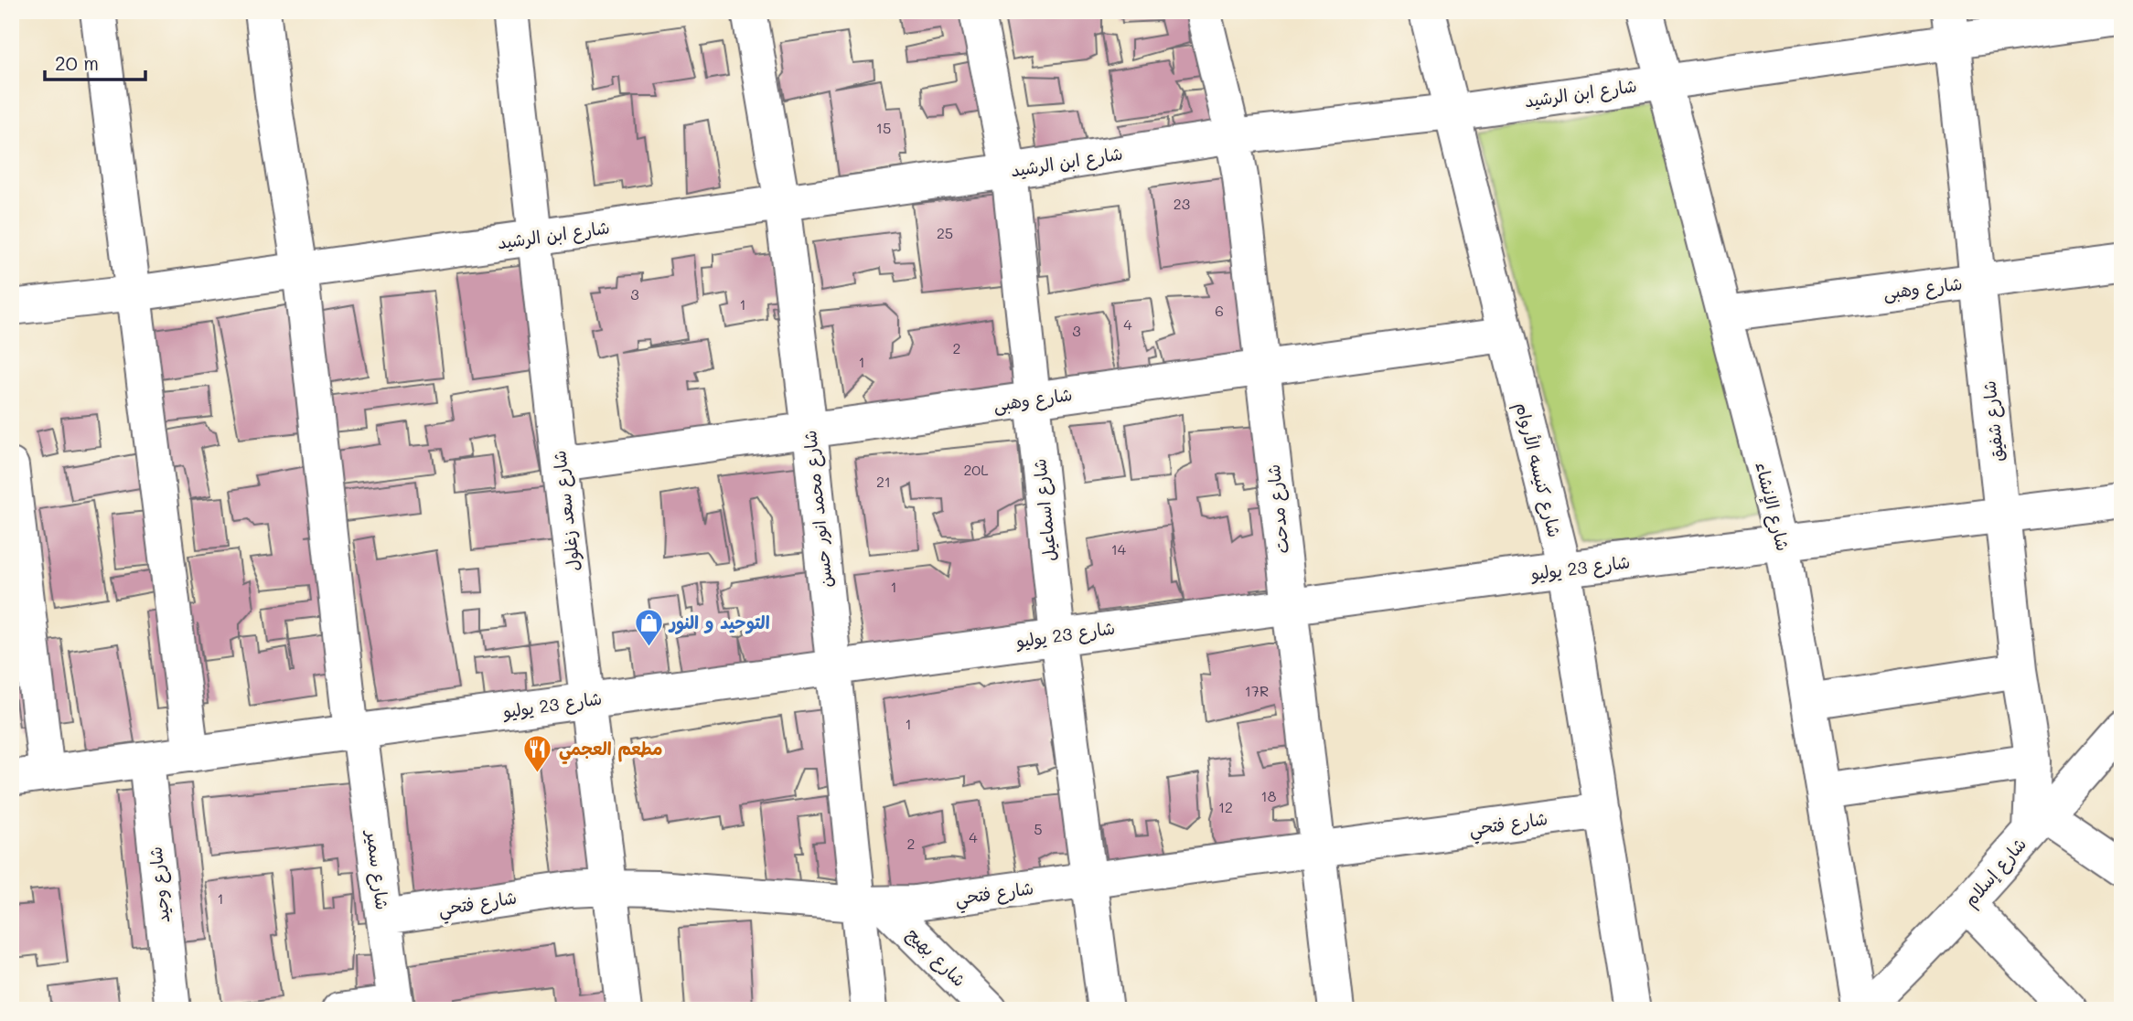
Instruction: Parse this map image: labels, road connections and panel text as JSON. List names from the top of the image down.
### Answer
{
  "streets": {
    "street": [
      "شارع ابن الرشيد",
      "شارع وهبى",
      "شارع شفيق",
      "شارع كنيسه الأروام",
      "شارع الإنشاء",
      "شارع محمد انور حسن",
      "شارع مدحت",
      "شارع اسماعيل",
      "شارع سعد زغلول",
      "شارع 23 يوليو",
      "شارع فتحي",
      "شارع سمير",
      "شارع إسلام",
      "شارع وحيد",
      "شارع بهيج"
    ]
  },
  "crossings": [
    ["شارع ابن الرشيد", "شارع شفيق"],
    ["شارع ابن الرشيد", "شارع كنيسه الأروام"],
    ["شارع ابن الرشيد", "شارع الإنشاء"],
    ["شارع ابن الرشيد", "شارع محمد انور حسن"],
    ["شارع ابن الرشيد", "شارع مدحت"],
    ["شارع ابن الرشيد", "شارع اسماعيل"],
    ["شارع ابن الرشيد", "شارع سعد زغلول"],
    ["شارع ابن الرشيد", "شارع سمير"],
    ["شارع وهبى", "شارع شفيق"],
    ["شارع وهبى", "شارع كنيسه الأروام"],
    ["شارع وهبى", "شارع الإنشاء"],
    ["شارع وهبى", "شارع محمد انور حسن"],
    ["شارع وهبى", "شارع مدحت"],
    ["شارع وهبى", "شارع اسماعيل"],
    ["شارع وهبى", "شارع سعد زغلول"],
    ["شارع شفيق", "شارع 23 يوليو"],
    ["شارع شفيق", "شارع إسلام"],
    ["شارع كنيسه الأروام", "شارع 23 يوليو"],
    ["شارع كنيسه الأروام", "شارع فتحي"],
    ["شارع الإنشاء", "شارع 23 يوليو"],
    ["شارع الإنشاء", "شارع إسلام"],
    ["شارع محمد انور حسن", "شارع 23 يوليو"],
    ["شارع محمد انور حسن", "شارع فتحي"],
    ["شارع محمد انور حسن", "شارع بهيج"],
    ["شارع مدحت", "شارع 23 يوليو"],
    ["شارع مدحت", "شارع فتحي"],
    ["شارع اسماعيل", "شارع 23 يوليو"],
    ["شارع اسماعيل", "شارع فتحي"],
    ["شارع سعد زغلول", "شارع 23 يوليو"],
    ["شارع سعد زغلول", "شارع فتحي"],
    ["شارع 23 يوليو", "شارع سمير"],
    ["شارع 23 يوليو", "شارع وحيد"],
    ["شارع فتحي", "شارع سمير"],
    ["شارع فتحي", "شارع بهيج"]
  ],
  "places": {
    "shop": ["التوحيد و النور"],
    "restaurant": ["مطعم العجمي"]
  },
  "house_numbers": [
    "15",
    "23",
    "25",
    "3",
    "1",
    "6",
    "4",
    "3",
    "2",
    "1",
    "20L",
    "21",
    "14",
    "1",
    "17R",
    "1",
    "18",
    "12",
    "5",
    "4",
    "2",
    "1"
  ],
  "scale_bar": "20 m"
}
